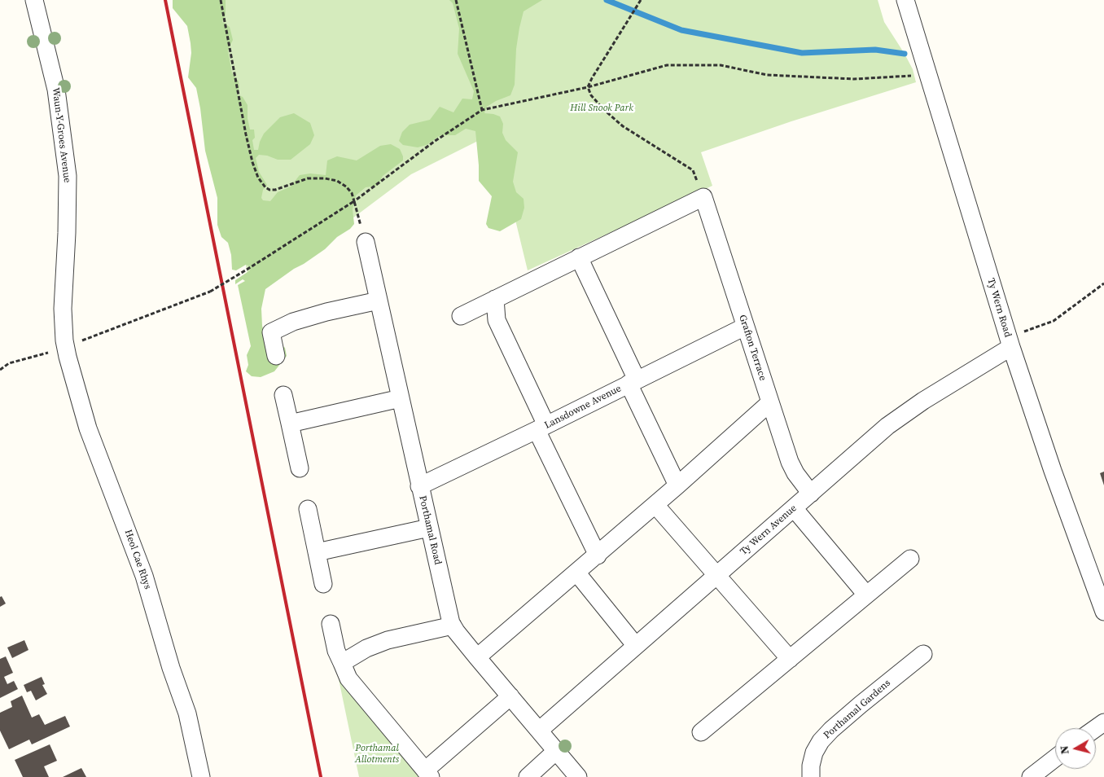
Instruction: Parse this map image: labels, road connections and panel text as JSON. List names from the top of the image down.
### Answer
{
  "streets": {
    "street": [
      "Waun-Y-Groes Avenue",
      "Ty Wern Road",
      "Grafton Terrace",
      "Lansdowne Avenue",
      "Porthamal Road",
      "Ty Wern Avenue",
      "Heol Cae Rhys",
      "Porthamal Gardens"
    ]
  },
  "crossings": [
    ["Waun-Y-Groes Avenue", "Heol Cae Rhys"],
    ["Ty Wern Road", "Ty Wern Avenue"],
    ["Grafton Terrace", "Lansdowne Avenue"],
    ["Grafton Terrace", "Ty Wern Avenue"],
    ["Lansdowne Avenue", "Porthamal Road"],
    ["Porthamal Road", "Ty Wern Avenue"]
  ],
  "parks": ["Hill Snook Park", "Porthamal Allotments"],
  "north": "left"
}
